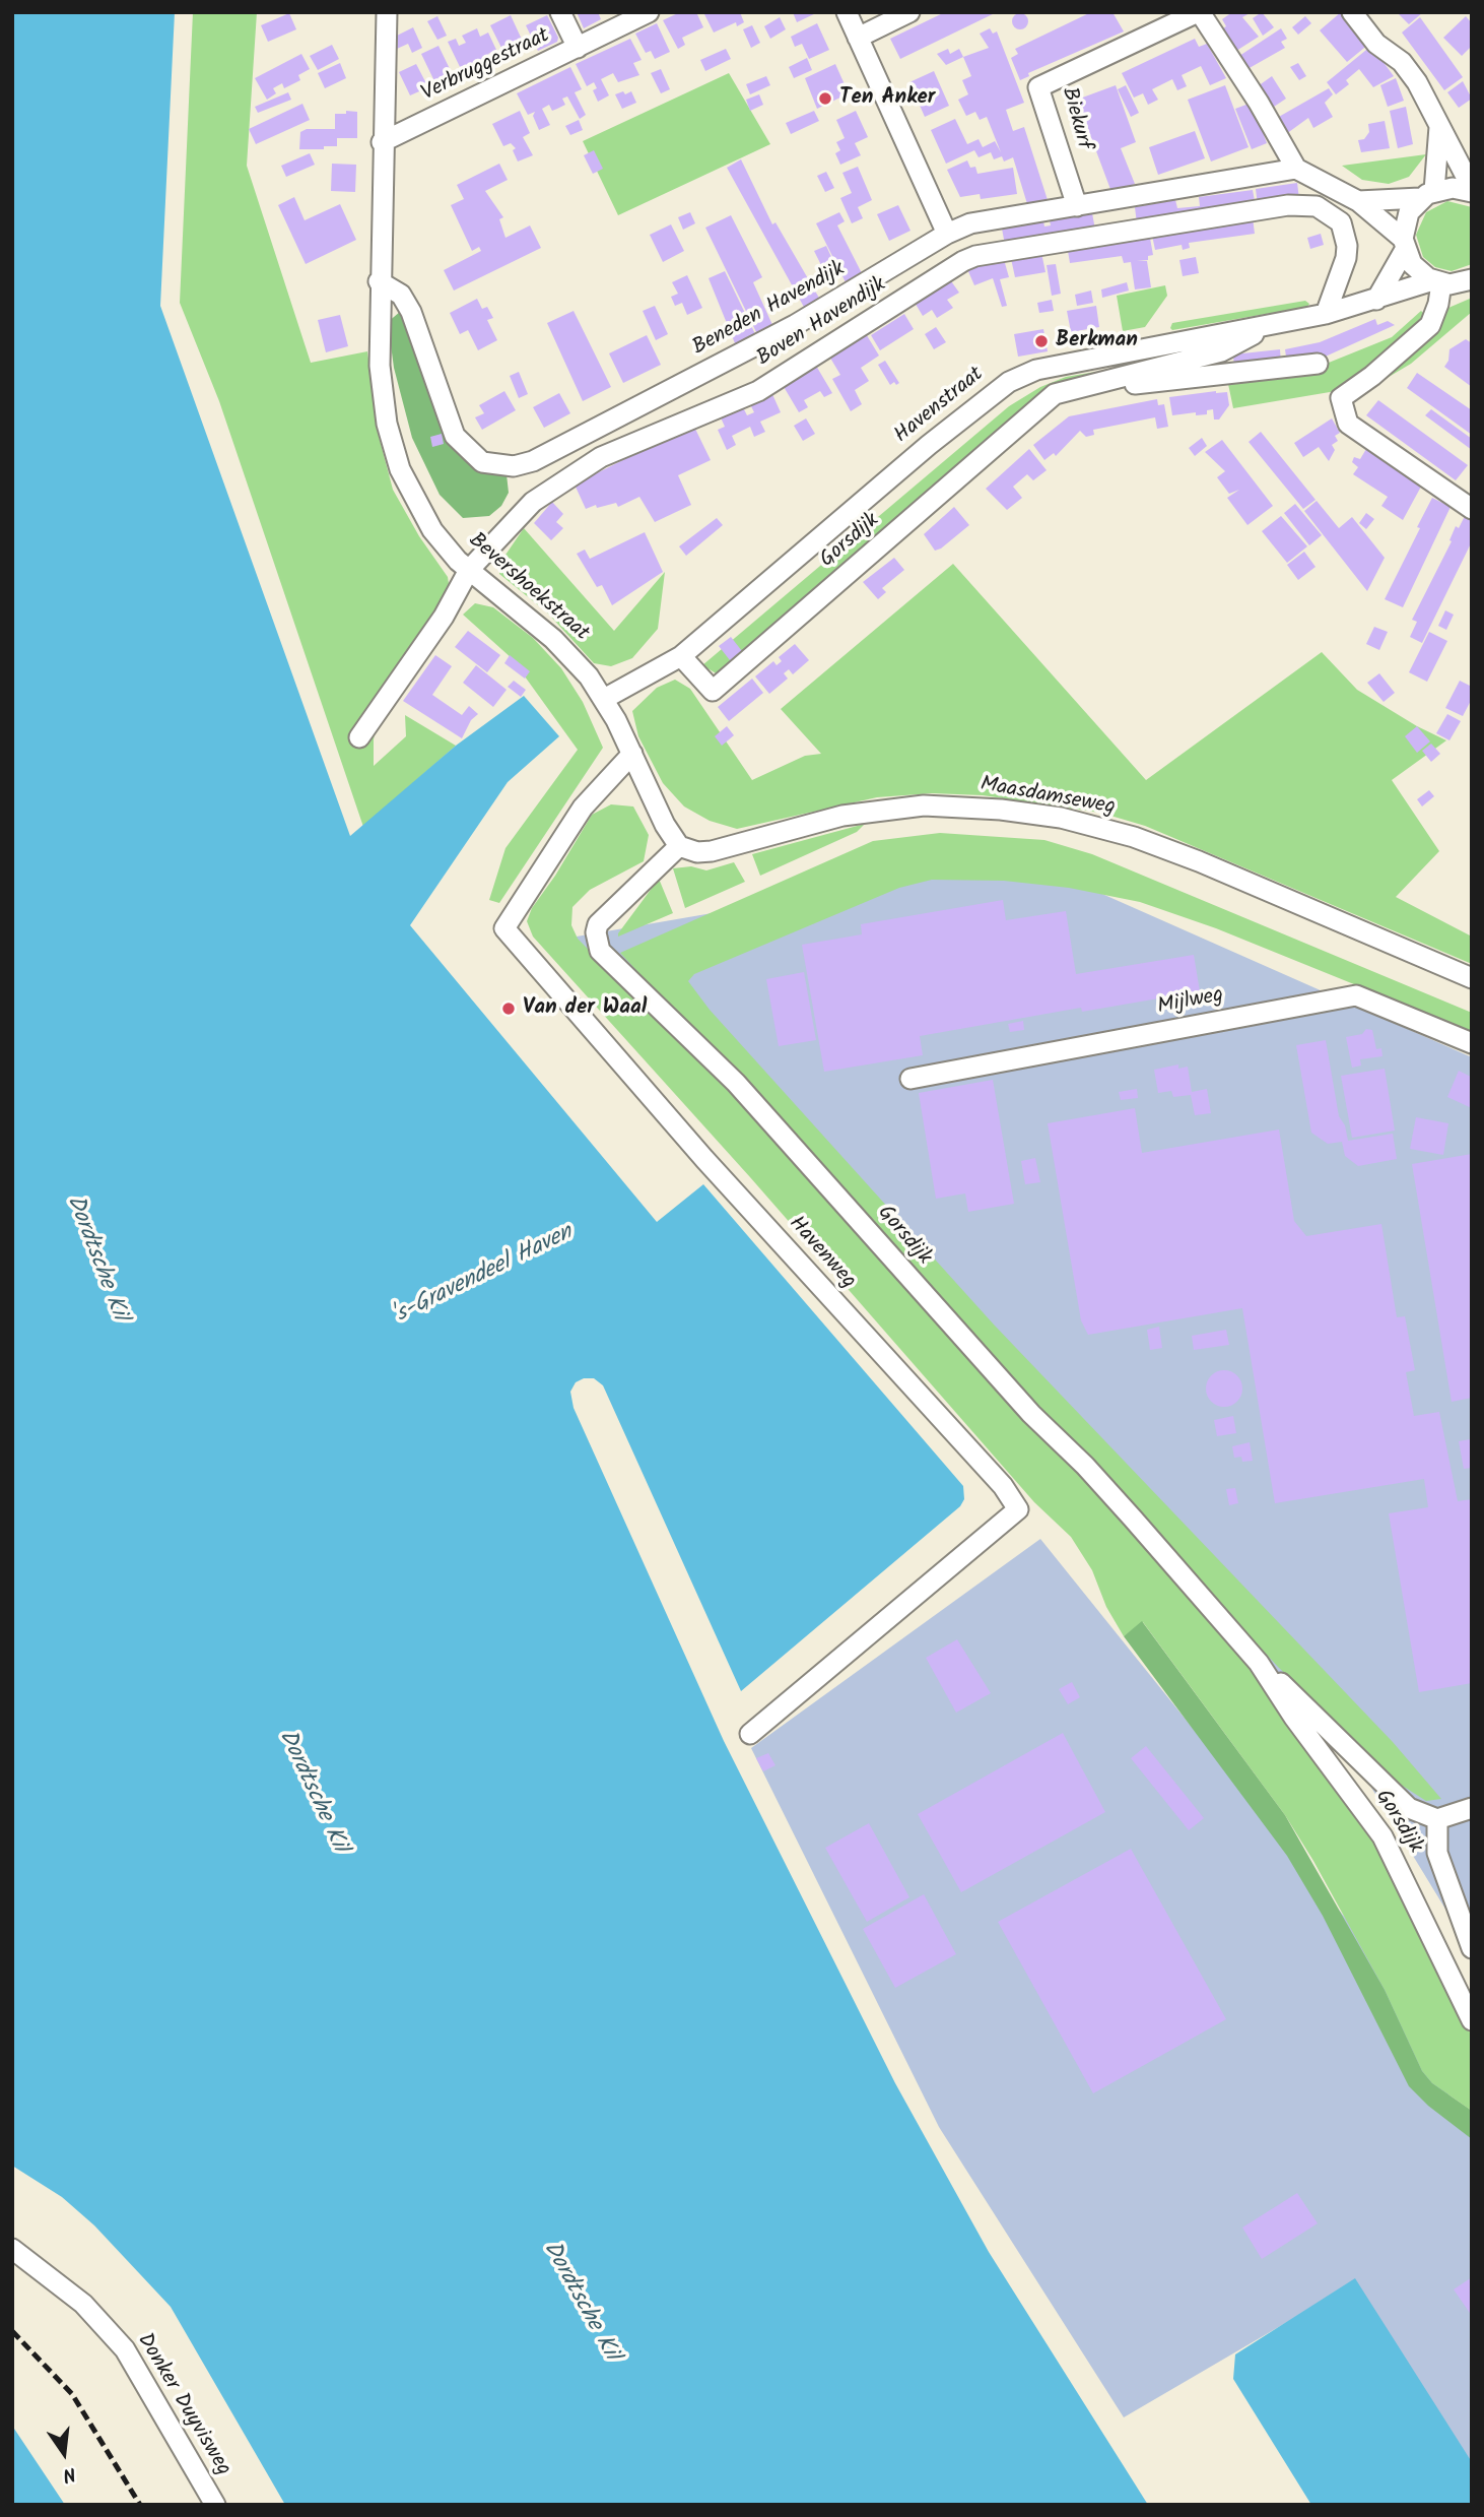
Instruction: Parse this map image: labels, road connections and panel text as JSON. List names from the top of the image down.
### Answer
{
  "streets": {
    "street": [
      "Verbruggestraat",
      "Biekurf",
      "Beneden Havendijk",
      "Boven Havendijk",
      "Havenstraat",
      "Gorsdijk",
      "Bevershoekstraat",
      "Maasdamseweg",
      "Mijlweg",
      "Havenweg",
      "Donker Duyvisweg"
    ]
  },
  "crossings": [
    ["Verbruggestraat", "Bevershoekstraat"],
    ["Biekurf", "Beneden Havendijk"],
    ["Beneden Havendijk", "Bevershoekstraat"],
    ["Boven Havendijk", "Havenstraat"],
    ["Boven Havendijk", "Bevershoekstraat"],
    ["Havenstraat", "Gorsdijk"],
    ["Havenstraat", "Bevershoekstraat"],
    ["Gorsdijk", "Bevershoekstraat"],
    ["Gorsdijk", "Maasdamseweg"],
    ["Bevershoekstraat", "Maasdamseweg"],
    ["Bevershoekstraat", "Havenweg"]
  ],
  "water": ["Dordtsche Kil", "'s-Gravendeel Haven"],
  "places": ["Ten Anker", "Berkman", "Van der Waal"],
  "north": "bottom"
}
